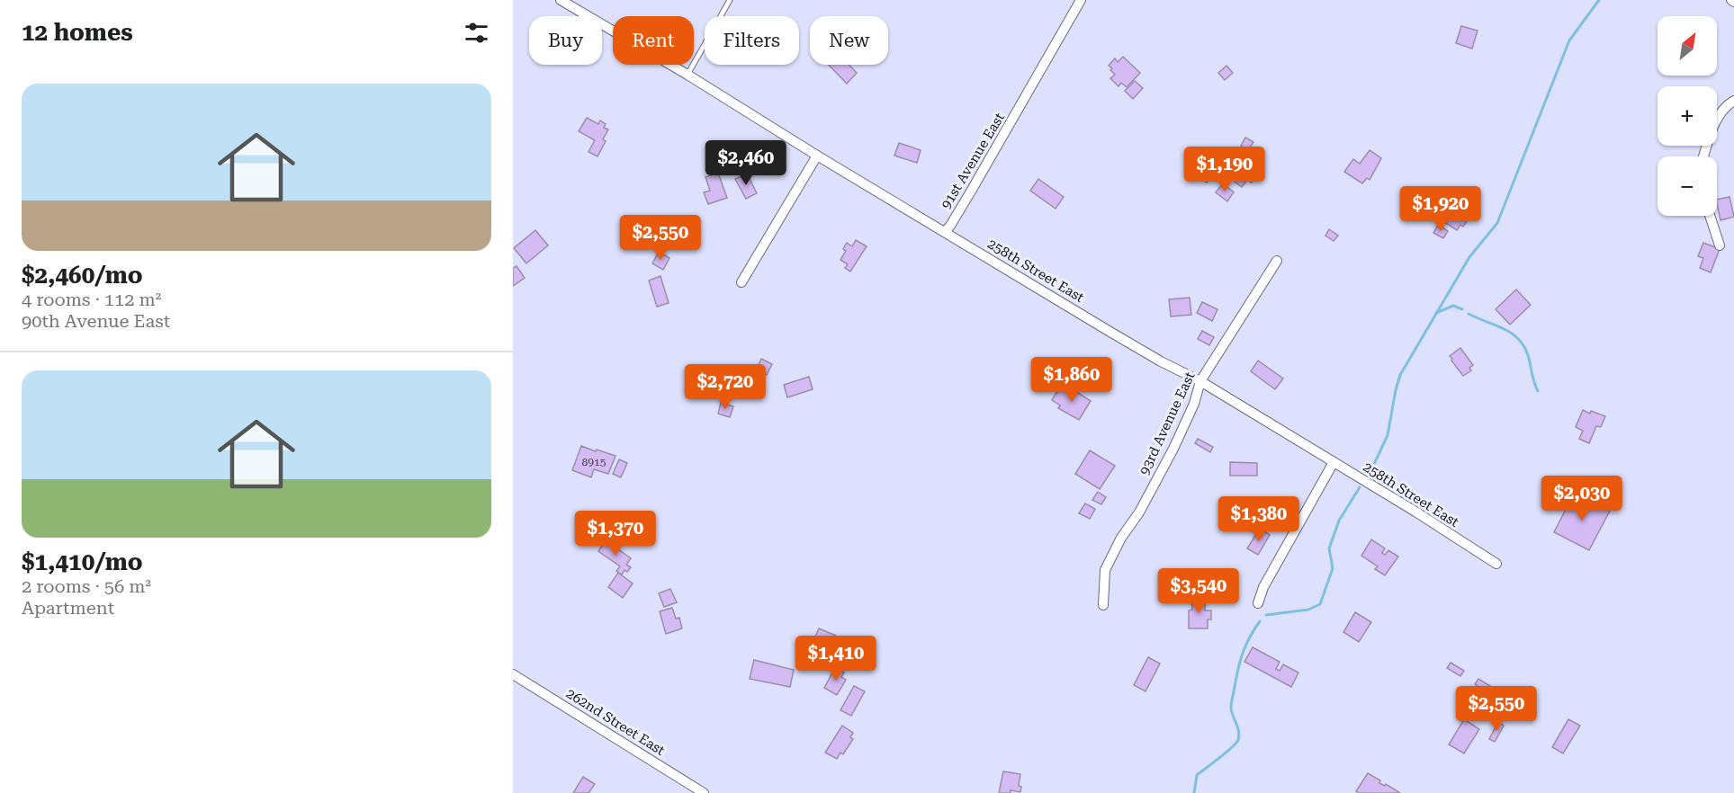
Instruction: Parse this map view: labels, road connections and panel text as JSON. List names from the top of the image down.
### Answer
{
  "streets": {
    "street": [
      "91st Avenue East",
      "258th Street East",
      "93rd Avenue East",
      "262nd Street East"
    ]
  },
  "crossings": [
    ["91st Avenue East", "258th Street East"],
    ["258th Street East", "93rd Avenue East"]
  ],
  "house_numbers": ["8915"],
  "north": "top right",
  "page": {
    "heading": "12 homes",
    "map_buttons": ["+", "−"],
    "chip": [
      "Buy",
      "Rent",
      "Filters",
      "New"
    ],
    "list": [
      {
        "name": "$2,460/mo",
        "note": "4 rooms · 112 m² · 90th Avenue East"
      },
      {
        "name": "$1,410/mo",
        "note": "2 rooms · 56 m² · Apartment"
      }
    ],
    "price": [
      "$2,460",
      "$1,190",
      "$1,920",
      "$2,550",
      "$1,860",
      "$2,720",
      "$2,030",
      "$1,380",
      "$1,370",
      "$3,540",
      "$1,410",
      "$2,550"
    ]
  }
}
